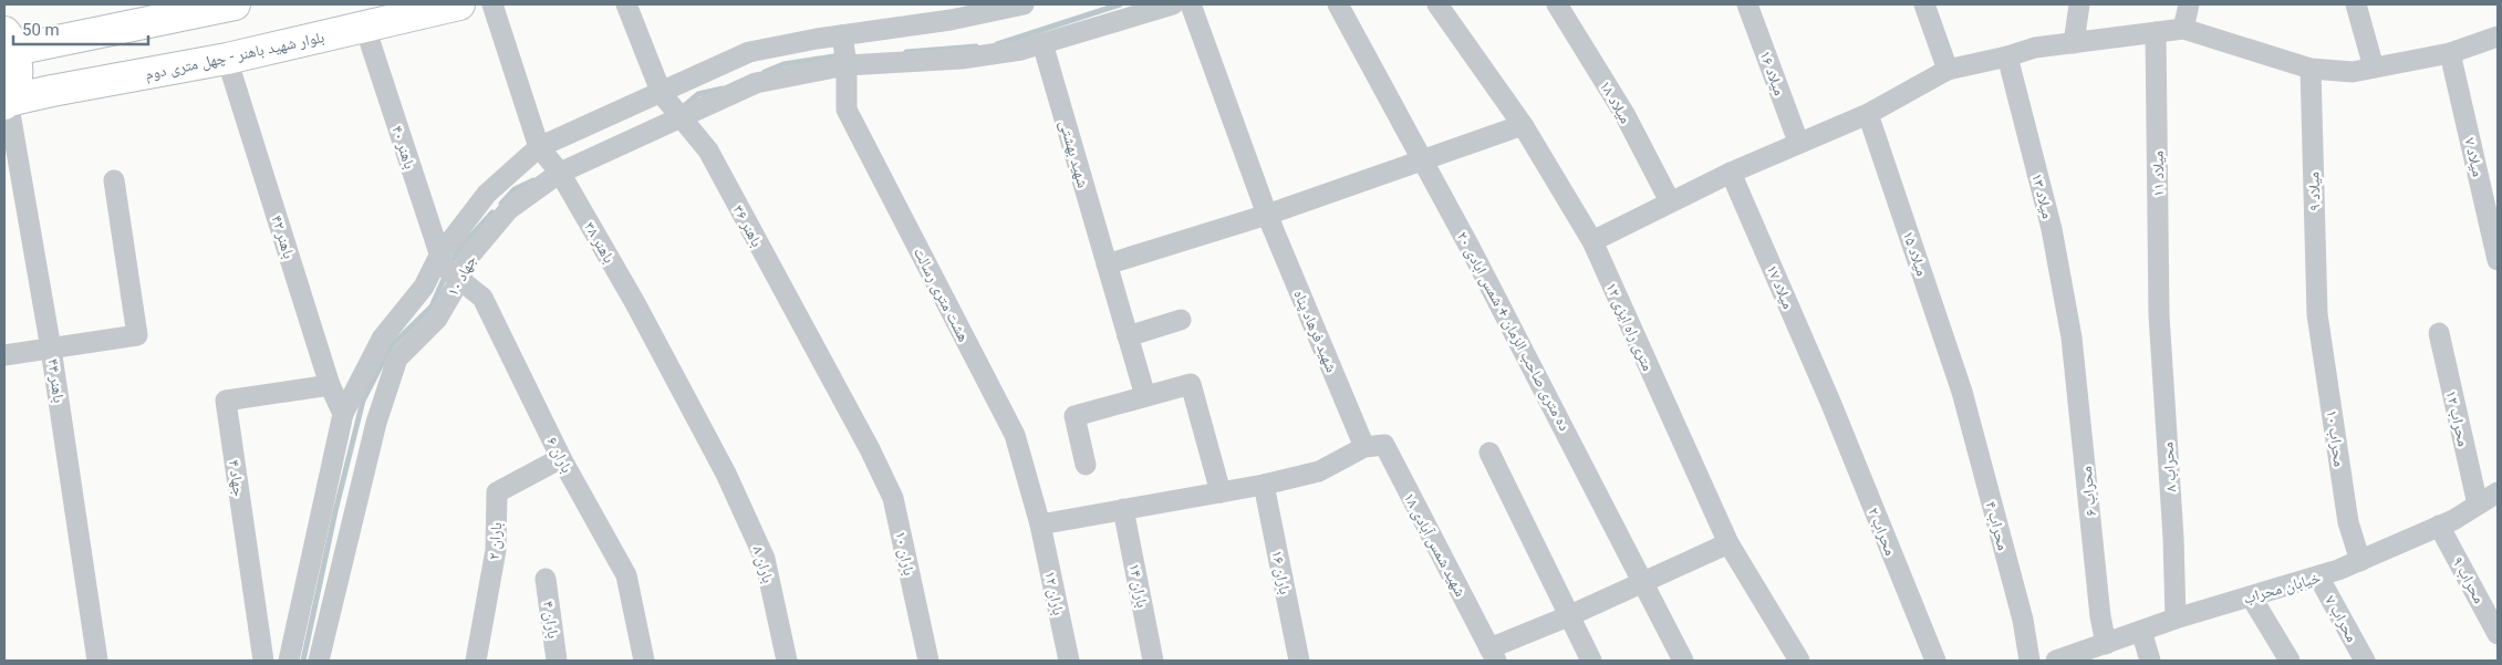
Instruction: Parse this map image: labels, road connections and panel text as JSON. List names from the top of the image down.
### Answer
{
  "streets": {
    "street": [
      "بلوار شهید باهنر - چهل متری دوم",
      "میلاد ۱۶",
      "میلاد ۱۸",
      "باهنر ۴۰",
      "شهید بهشتی",
      "میلاد ۷",
      "میلاد ۱۱",
      "میلاد ۹",
      "میلاد ۱۳",
      "باهنر ۳۶",
      "باهنر ۴۲",
      "باهنر ۳۸",
      "میلاد ۱۵",
      "جهاد ۱۰",
      "میلاد ۱۷",
      "هشت متری رسالت",
      "۱۲ متری راه ایزی",
      "شهید فرهاد پناه",
      "ده متری صاحب الزمان + شمس ابادی ۲۰",
      "باهنر ۴۴",
      "محراب ۱۲",
      "محراب ۱۰",
      "باران ۶",
      "محراب ۸",
      "جهاد ۴",
      "محراب ۶",
      "محراب ۴",
      "محراب ۲",
      "باران ۲",
      "شهید شمس آبادی ۱۸",
      "باران ۱۰",
      "باران ۸",
      "باران ۱۶",
      "محراب ۹",
      "باران ۱۴",
      "خیابان محراب",
      "باران ۱۲",
      "محراب ۷",
      "باران ۴"
    ]
  },
  "crossings": [
    ["بلوار شهید باهنر - چهل متری دوم", "باهنر ۴۰"],
    ["بلوار شهید باهنر - چهل متری دوم", "باهنر ۴۲"],
    ["بلوار شهید باهنر - چهل متری دوم", "باهنر ۴۴"],
    ["باهنر ۴۰", "جهاد ۱۰"],
    ["باهنر ۴۰", "باران ۶"],
    ["شهید بهشتی", "جهاد ۱۰"],
    ["میلاد ۱۱", "محراب ۸"],
    ["میلاد ۹", "محراب ۱۰"],
    ["میلاد ۱۳", "محراب ۶"],
    ["باهنر ۳۶", "جهاد ۱۰"],
    ["باهنر ۳۶", "باران ۱۰"],
    ["باهنر ۴۲", "جهاد ۴"],
    ["باهنر ۳۸", "جهاد ۱۰"],
    ["باهنر ۳۸", "باران ۸"],
    ["میلاد ۱۵", "محراب ۴"],
    ["جهاد ۱۰", "هشت متری رسالت"],
    ["جهاد ۱۰", "باران ۶"],
    ["میلاد ۱۷", "محراب ۲"],
    ["هشت متری رسالت", "باران ۱۲"],
    ["شهید فرهاد پناه", "شهید شمس آبادی ۱۸"],
    ["محراب ۱۲", "خیابان محراب"],
    ["محراب ۱۰", "خیابان محراب"],
    ["باران ۶", "باران ۲"],
    ["محراب ۸", "خیابان محراب"],
    ["محراب ۶", "خیابان محراب"],
    ["محراب ۹", "خیابان محراب"],
    ["خیابان محراب", "محراب ۷"]
  ],
  "scale_bar": "50 m"
}
